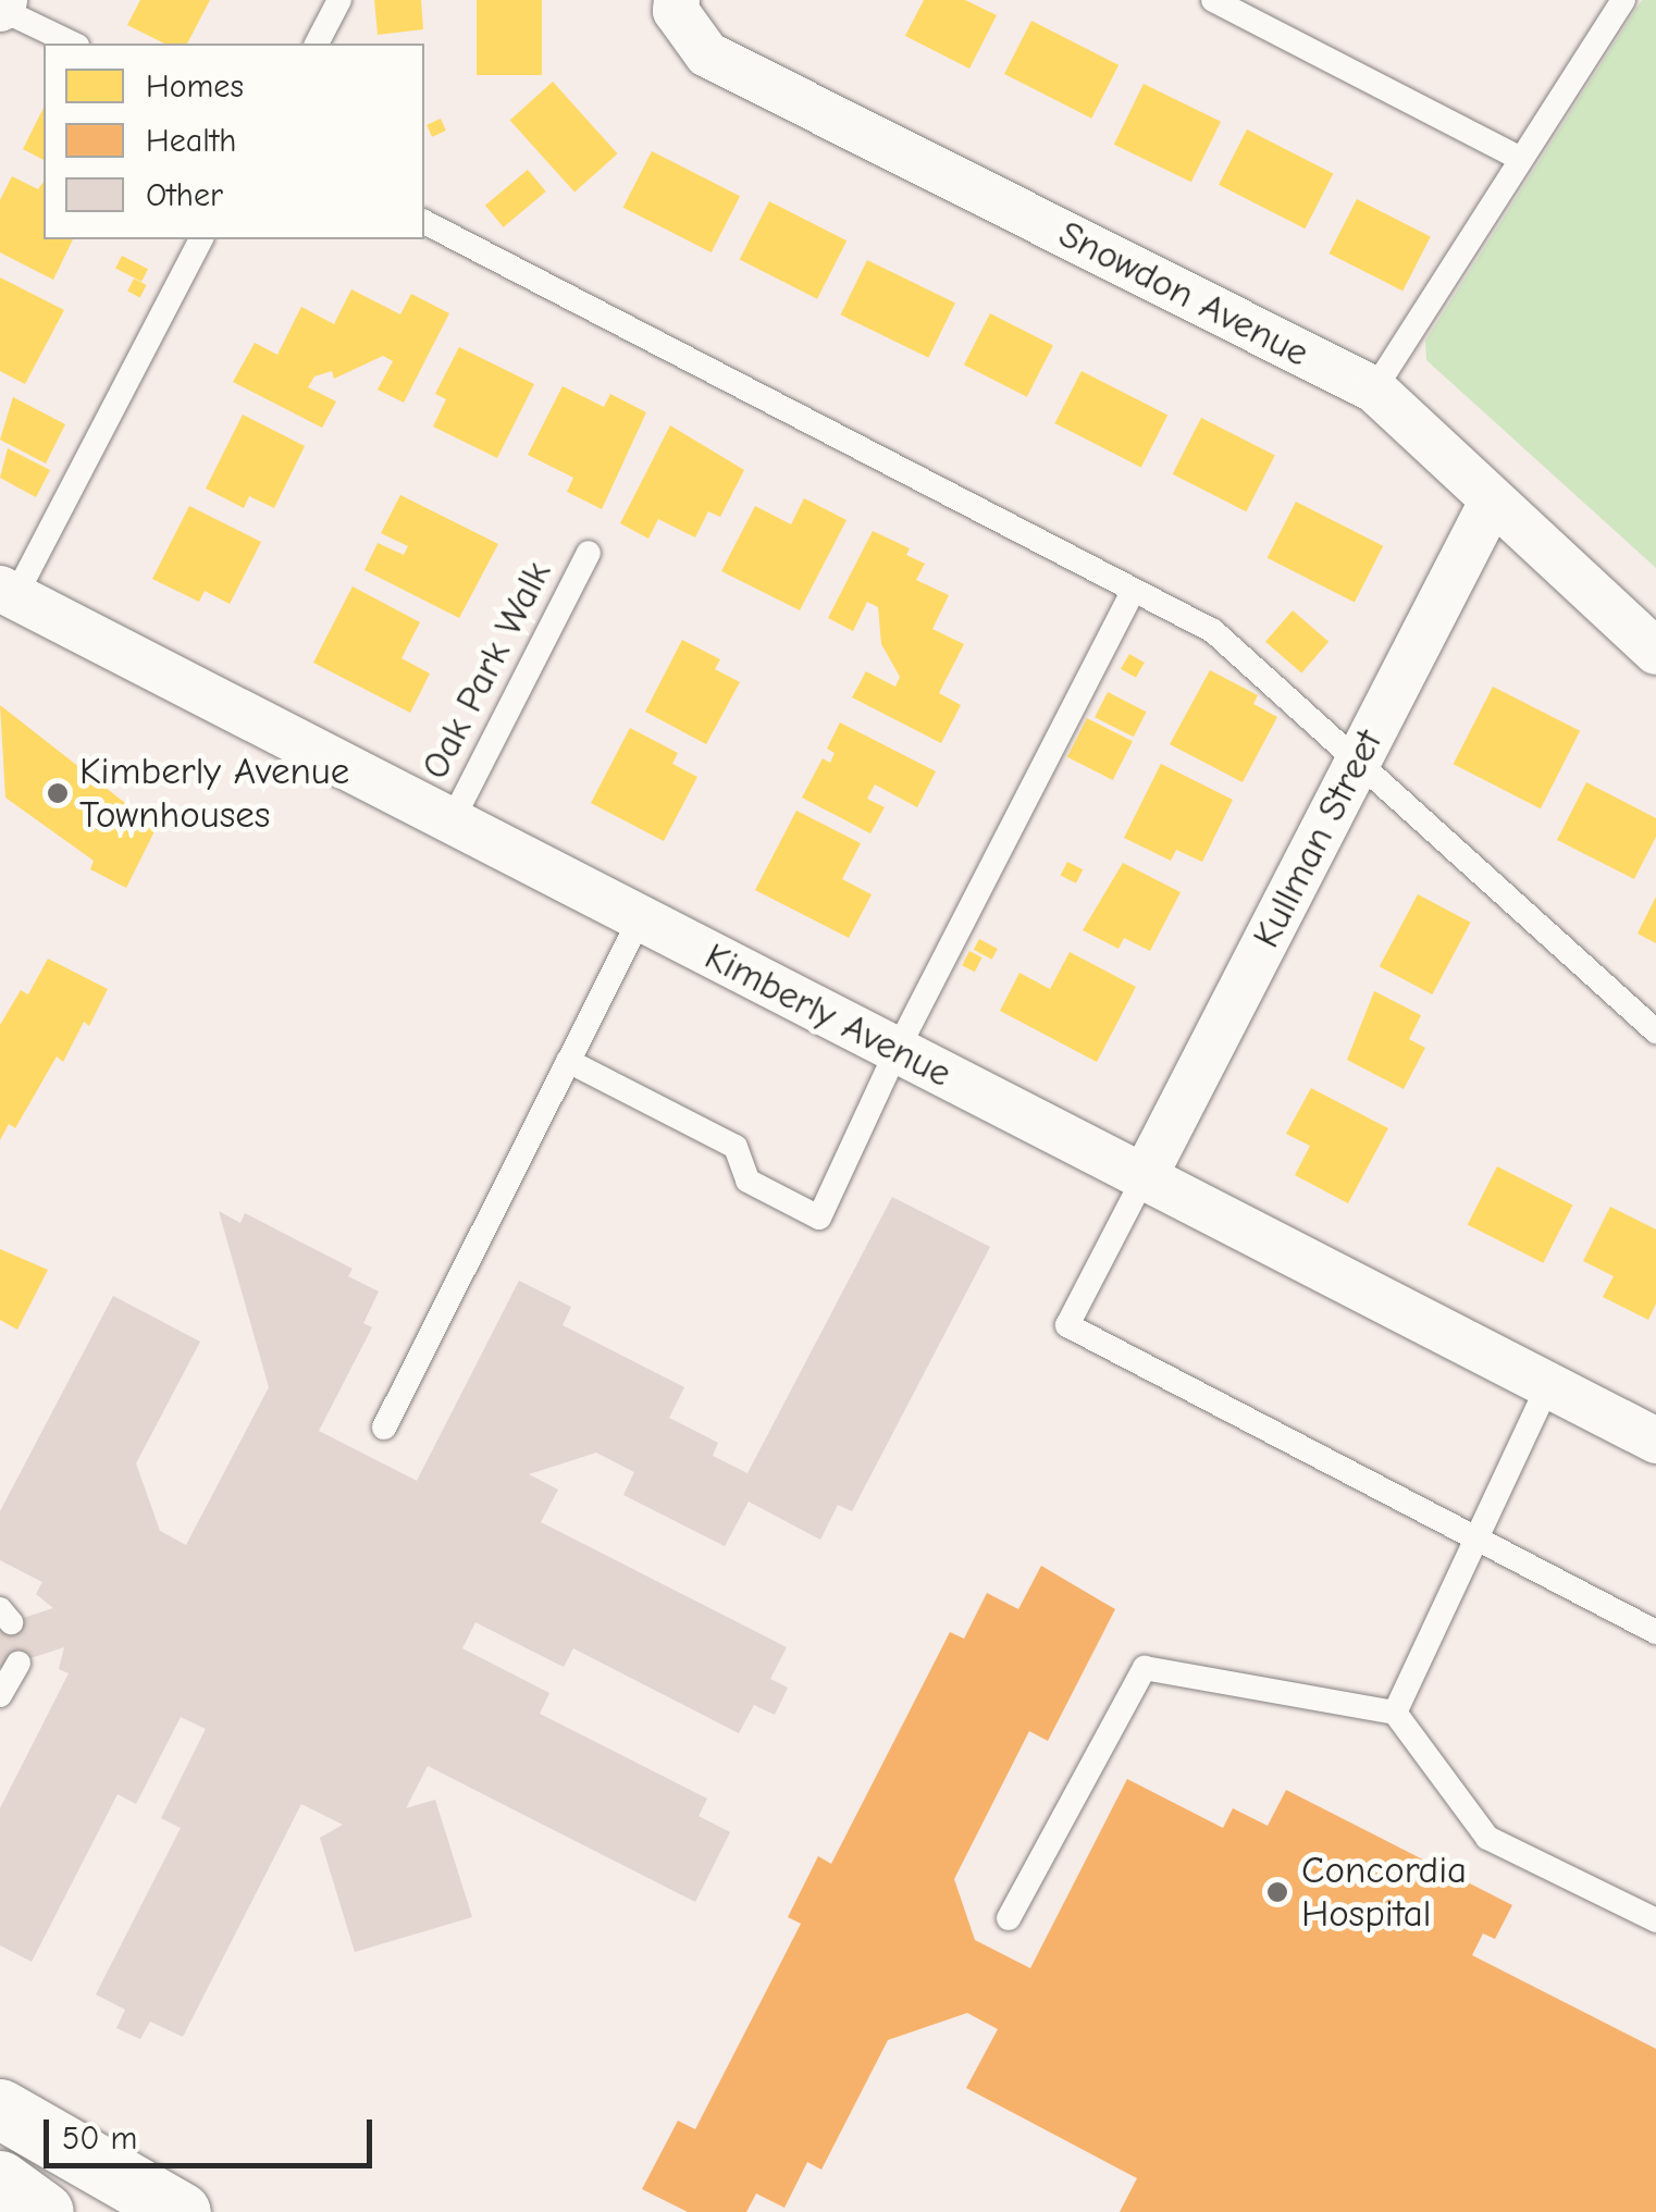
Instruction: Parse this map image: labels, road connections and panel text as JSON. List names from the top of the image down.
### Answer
{
  "streets": {
    "street": ["Snowdon Avenue", "Kullman Street", "Kimberly Avenue"],
    "lane": ["Oak Park Walk"]
  },
  "crossings": [
    ["Snowdon Avenue", "Kullman Street"],
    ["Oak Park Walk", "Kimberly Avenue"],
    ["Kullman Street", "Kimberly Avenue"]
  ],
  "places": ["Kimberly Avenue Townhouses", "Concordia Hospital"],
  "legend": ["Homes", "Health", "Other"],
  "scale_bar": "50 m"
}
